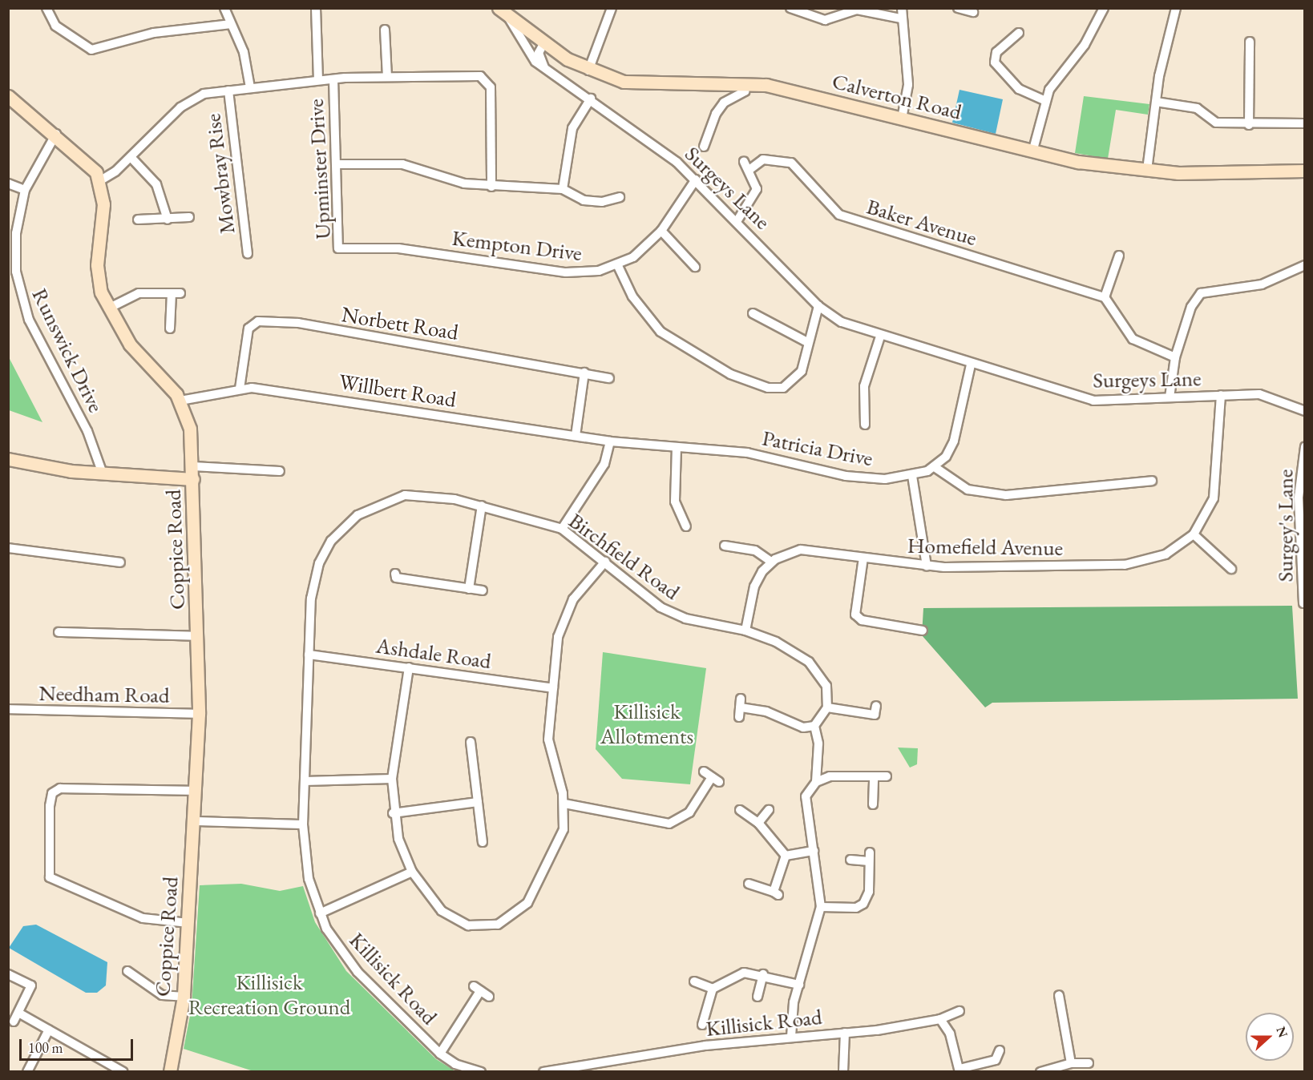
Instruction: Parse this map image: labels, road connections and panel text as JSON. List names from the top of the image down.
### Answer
{
  "streets": {
    "street": [
      "Calverton Road",
      "Upminster Drive",
      "Mowbray Rise",
      "Surgeys Lane",
      "Baker Avenue",
      "Kempton Drive",
      "Norbett Road",
      "Runswick Drive",
      "Willbert Road",
      "Patricia Drive",
      "Surgey's Lane",
      "Homefield Avenue",
      "Coppice Road",
      "Birchfield Road",
      "Ashdale Road",
      "Needham Road",
      "Killisick Road"
    ]
  },
  "crossings": [
    ["Upminster Drive", "Kempton Drive"],
    ["Surgeys Lane", "Homefield Avenue"],
    ["Norbett Road", "Willbert Road"],
    ["Runswick Drive", "Coppice Road"],
    ["Willbert Road", "Patricia Drive"],
    ["Willbert Road", "Coppice Road"],
    ["Coppice Road", "Needham Road"],
    ["Birchfield Road", "Ashdale Road"],
    ["Birchfield Road", "Killisick Road"]
  ],
  "parks": ["Killisick Allotments", "Killisick Recreation Ground"],
  "scale_bar": "100 m",
  "north": "right"
}
